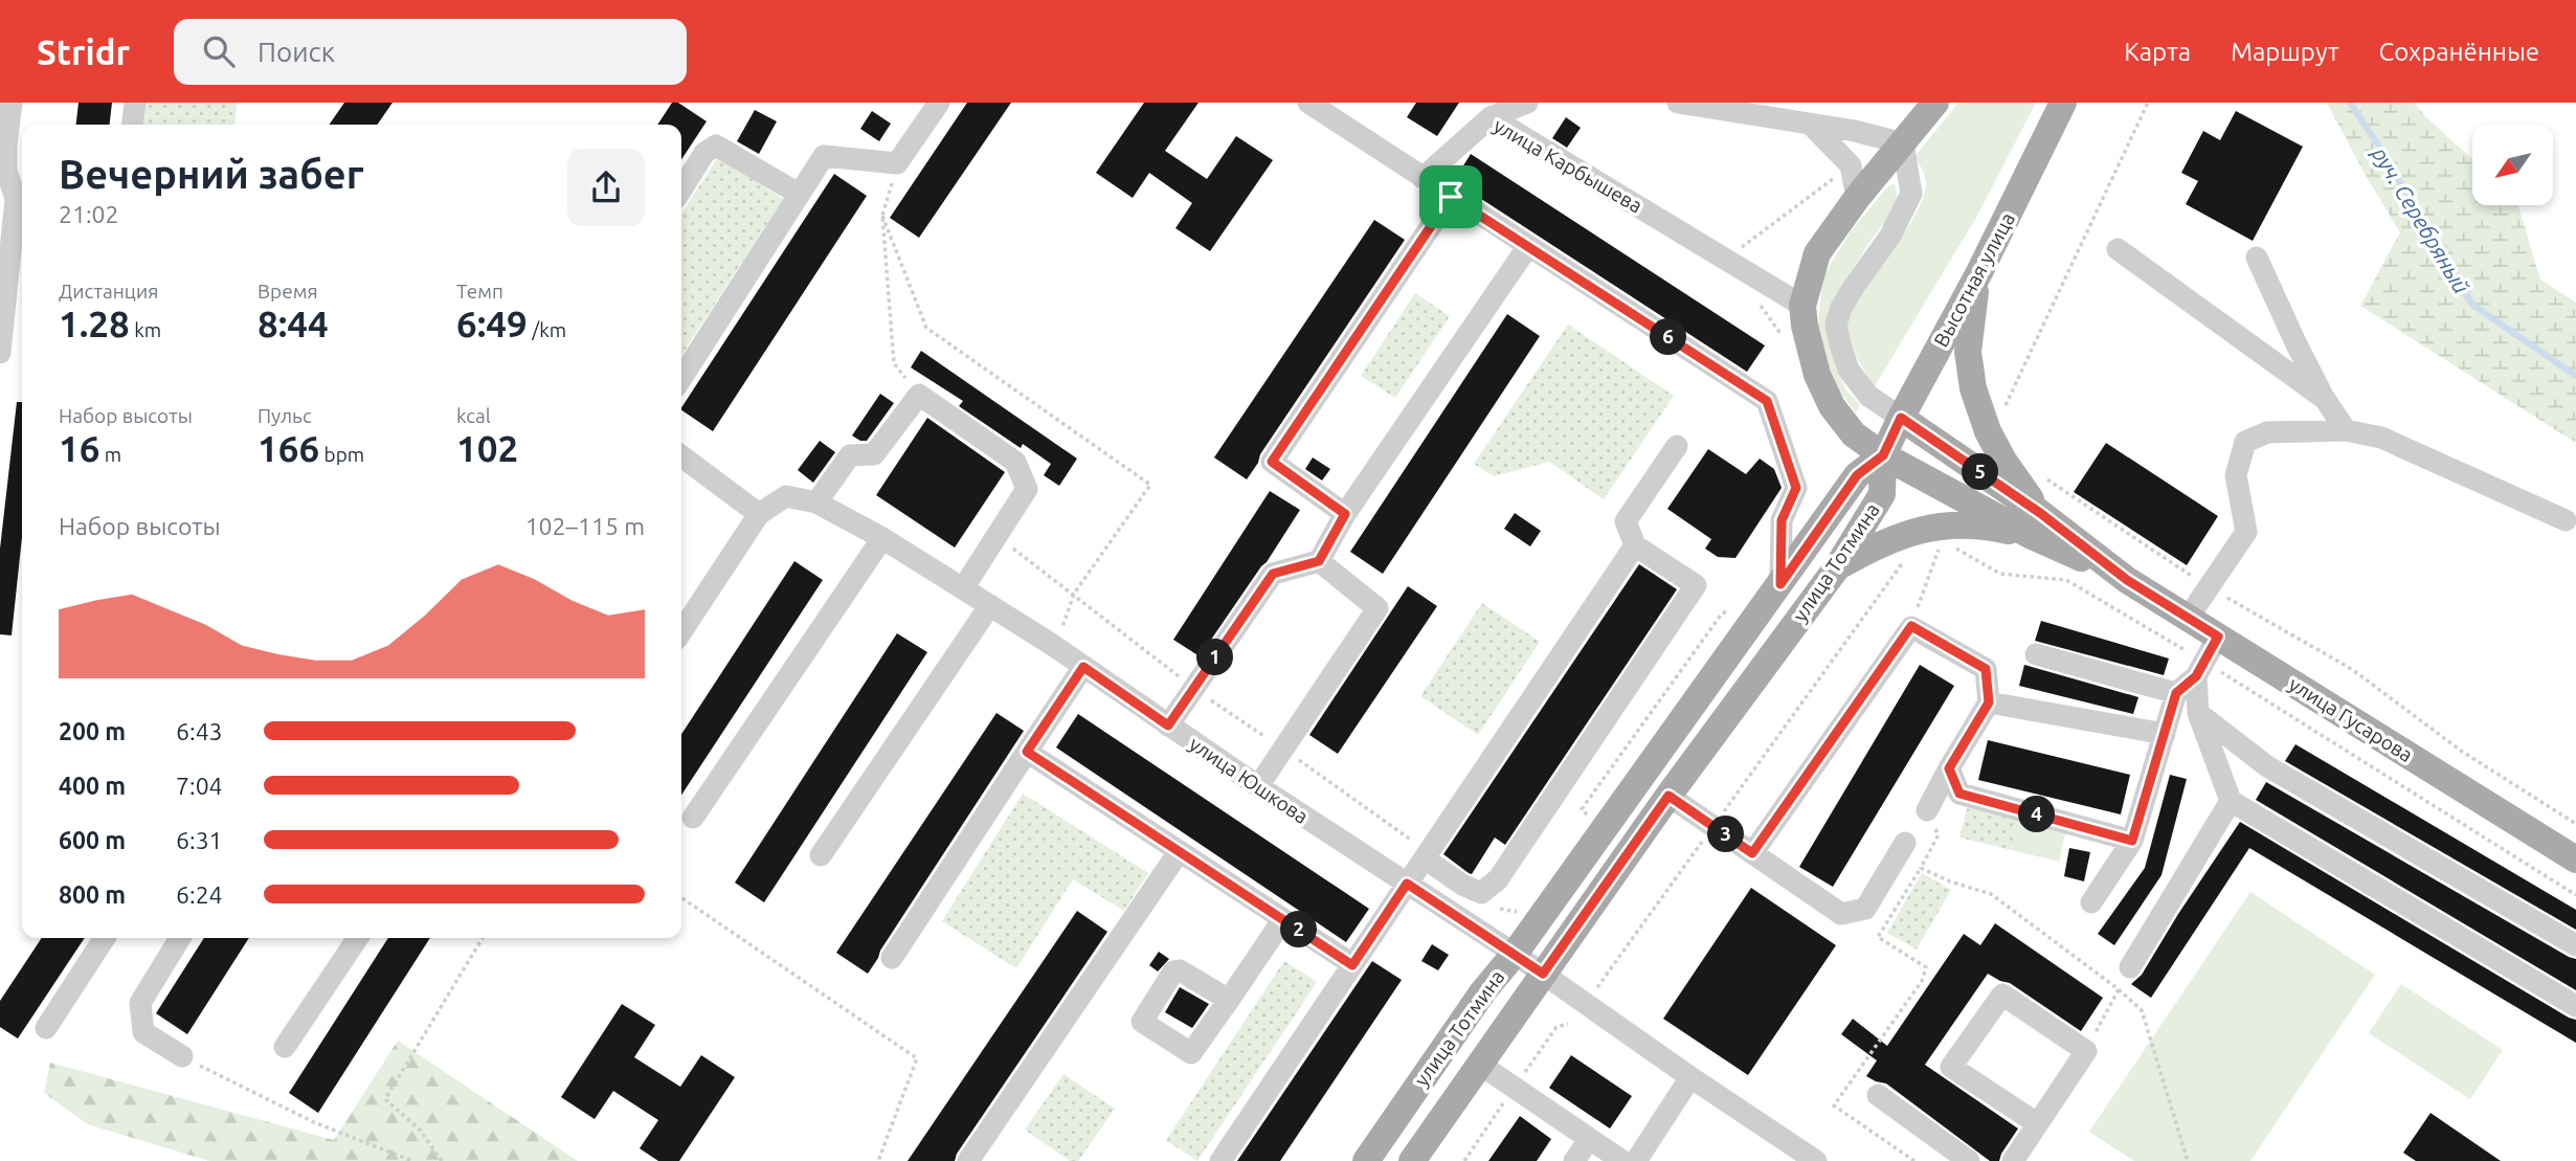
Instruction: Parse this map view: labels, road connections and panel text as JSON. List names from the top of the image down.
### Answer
{
  "streets": {
    "main road": ["Высотная улица", "улица Тотмина", "улица Гусарова"],
    "street": ["улица Карбышева", "улица Юшкова"]
  },
  "crossings": [
    ["Высотная улица", "улица Тотмина"],
    ["улица Тотмина", "улица Юшкова"]
  ],
  "water": ["руч. Серебряный"],
  "north": "bottom left",
  "page": {
    "header": "Stridr",
    "search": "Поиск",
    "nav": ["Карта", "Маршрут", "Сохранённые"],
    "heading": ["Вечерний забег", "21:02"],
    "stats": [
      ["Дистанция", "1.28 km"],
      ["Время", "8:44"],
      ["Темп", "6:49 /km"],
      ["Набор высоты", "16 m"],
      ["Пульс", "166 bpm"],
      ["kcal", "102"]
    ],
    "pins": [
      "6",
      "5",
      "1",
      "4",
      "3",
      "2"
    ],
    "chart": ["Набор высоты", "102–115 m"],
    "list": [
      {
        "name": "200 m",
        "note": "6:43"
      },
      {
        "name": "400 m",
        "note": "7:04"
      },
      {
        "name": "600 m",
        "note": "6:31"
      },
      {
        "name": "800 m",
        "note": "6:24"
      }
    ]
  }
}
